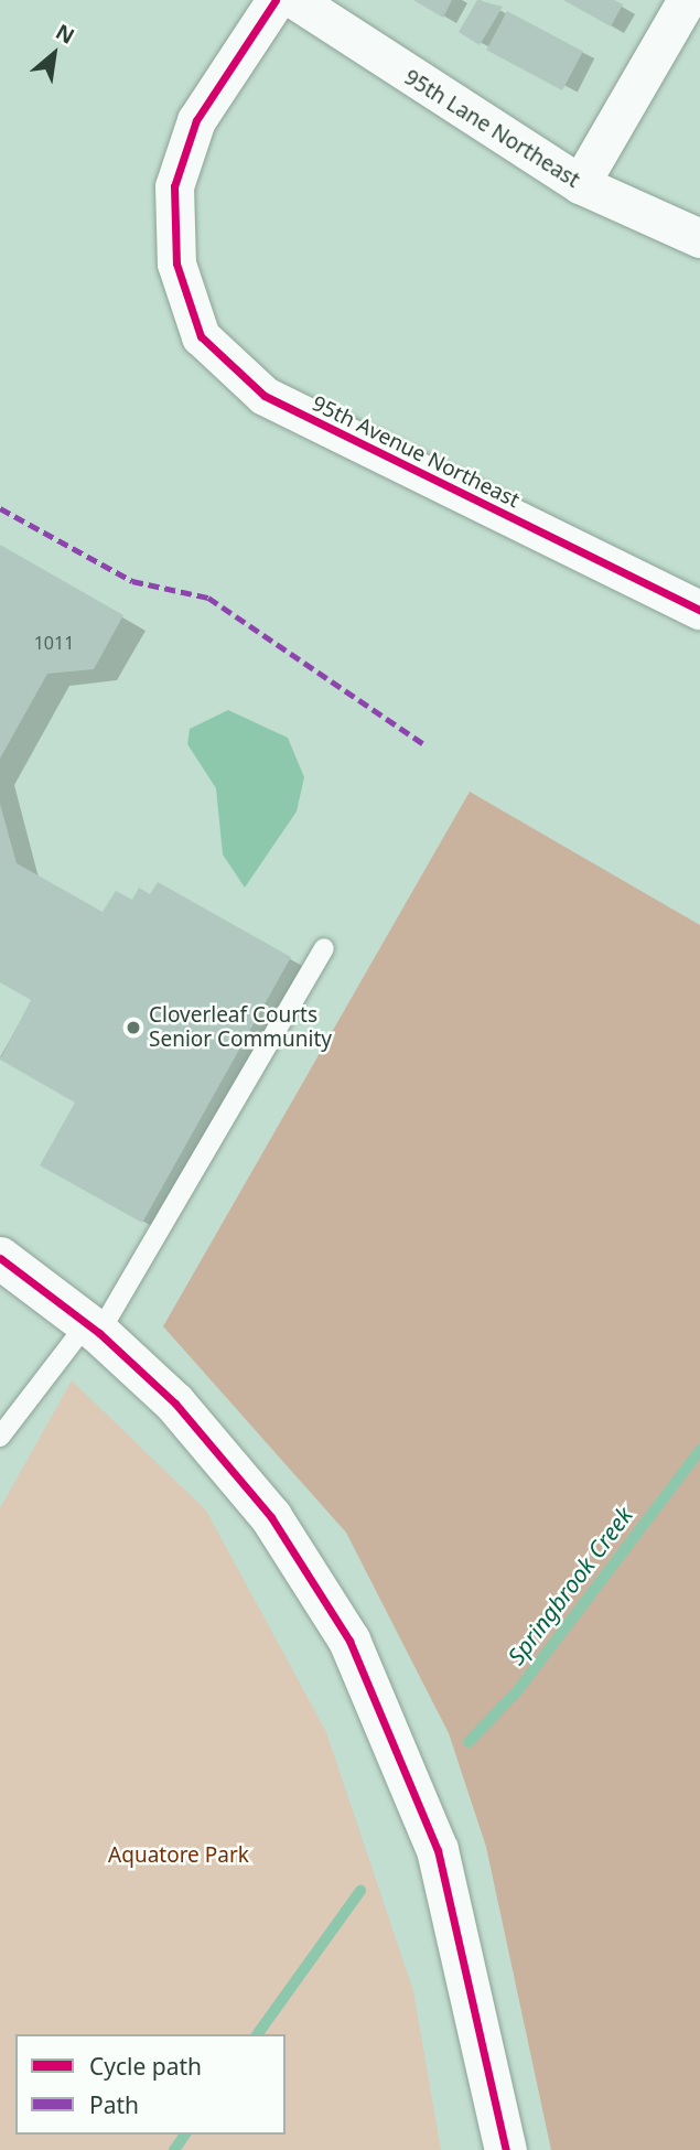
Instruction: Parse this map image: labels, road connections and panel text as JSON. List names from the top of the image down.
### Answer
{
  "streets": {
    "street": ["95th Lane Northeast", "95th Avenue Northeast"]
  },
  "water": ["Springbrook Creek"],
  "parks": ["Aquatore Park"],
  "places": ["Cloverleaf Courts Senior Community"],
  "house_numbers": ["1011"],
  "legend": ["Cycle path", "Path"],
  "north": "top right"
}
